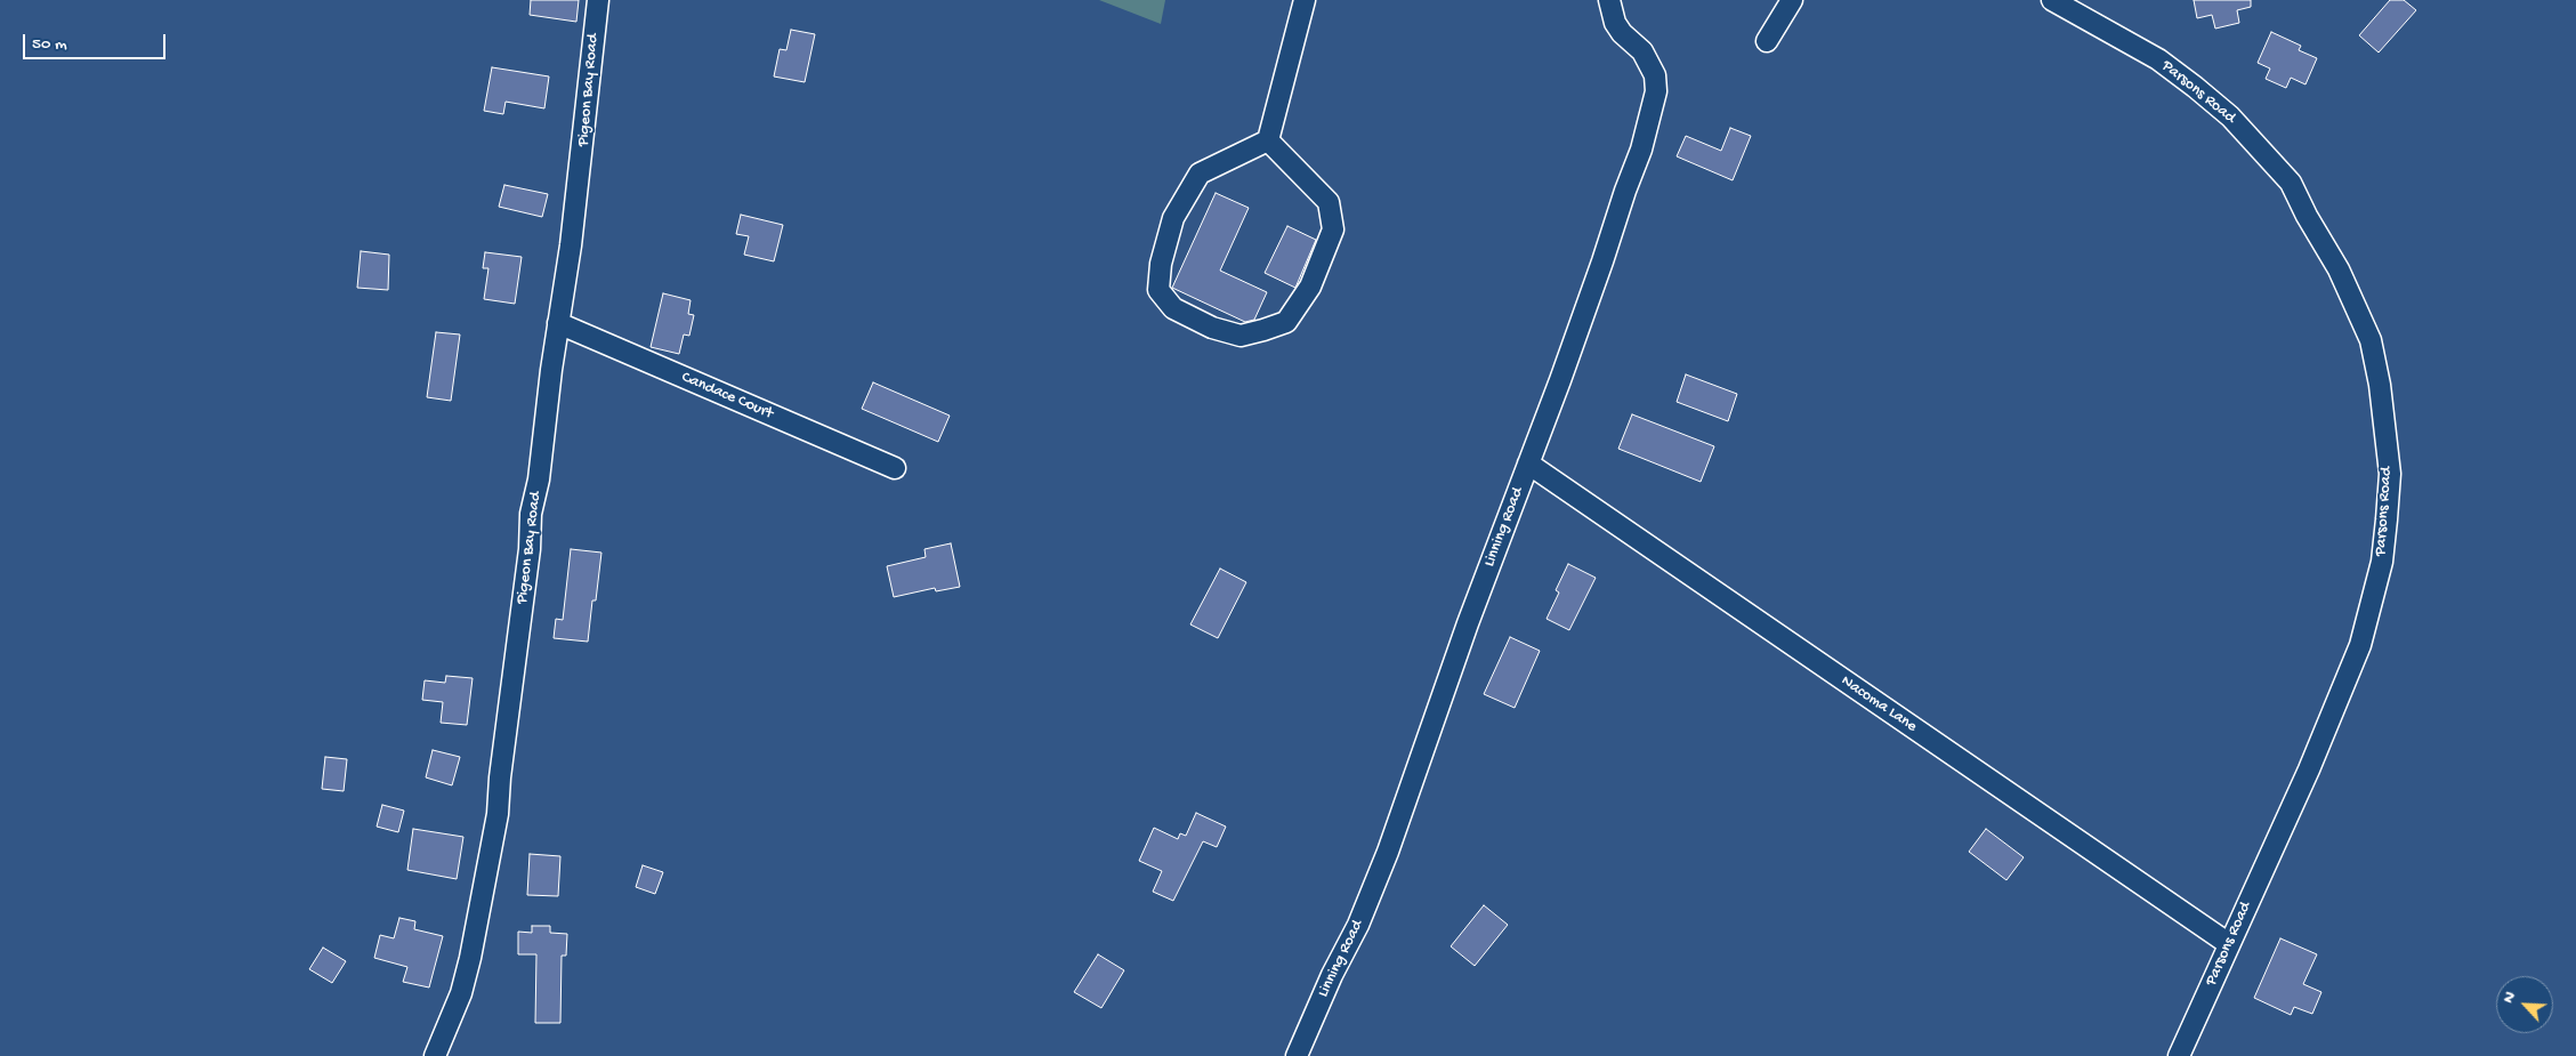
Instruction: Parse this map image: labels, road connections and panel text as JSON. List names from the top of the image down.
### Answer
{
  "streets": {
    "street": [
      "Pigeon Bay Road",
      "Parsons Road",
      "Candace Court",
      "Linning Road",
      "Nacoma Lane"
    ]
  },
  "crossings": [
    ["Pigeon Bay Road", "Candace Court"],
    ["Parsons Road", "Nacoma Lane"],
    ["Linning Road", "Nacoma Lane"]
  ],
  "scale_bar": "50 m",
  "north": "top left"
}
